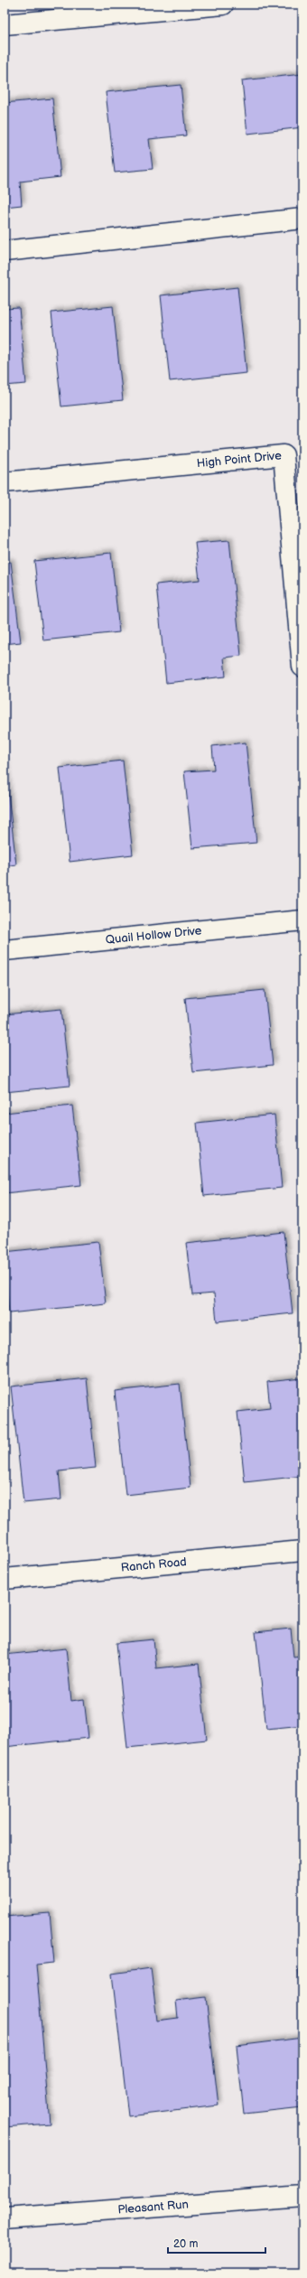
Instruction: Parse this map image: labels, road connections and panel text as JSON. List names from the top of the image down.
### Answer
{
  "streets": {
    "street": [
      "High Point Drive",
      "Quail Hollow Drive",
      "Ranch Road",
      "Pleasant Run"
    ]
  },
  "scale_bar": "20 m"
}
